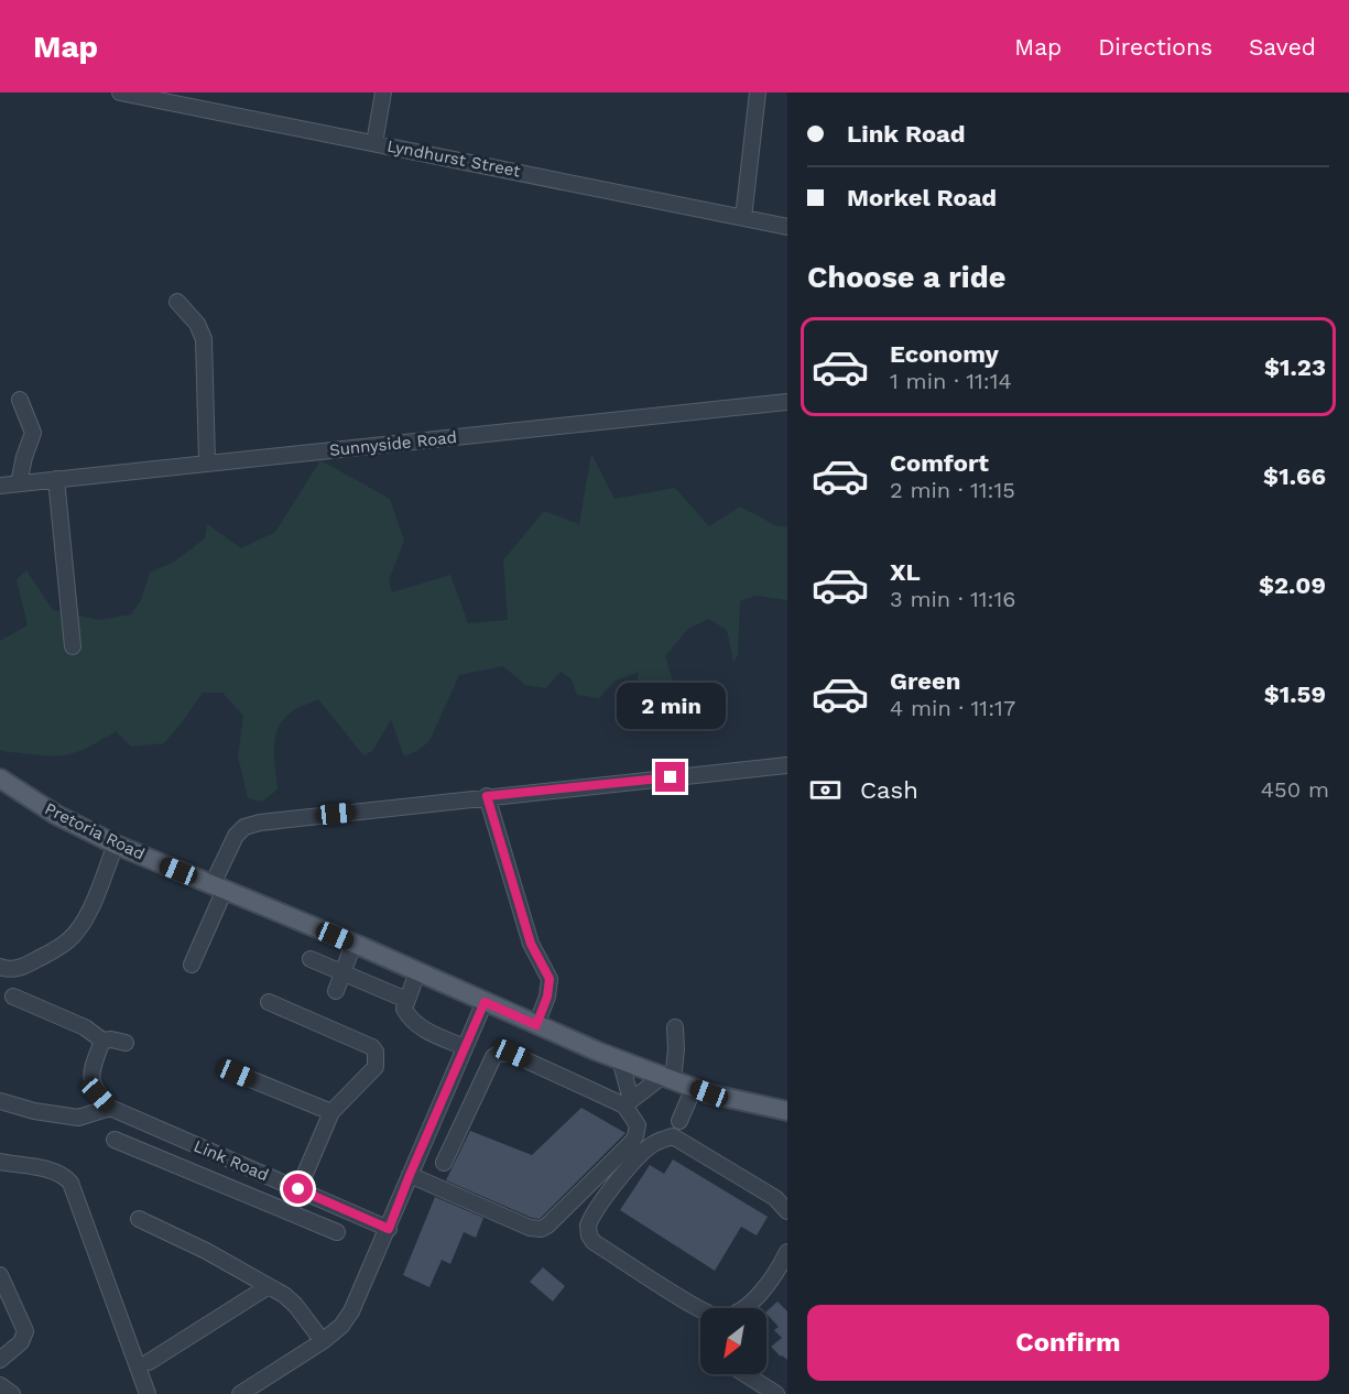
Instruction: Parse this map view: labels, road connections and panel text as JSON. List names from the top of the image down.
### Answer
{
  "streets": {
    "main road": ["Pretoria Road"],
    "street": ["Lyndhurst Street", "Sunnyside Road", "Link Road"]
  },
  "north": "bottom left",
  "page": {
    "header": "Map",
    "nav": ["Map", "Directions", "Saved"],
    "banner": ["Link Road", "Morkel Road"],
    "heading": "Choose a ride",
    "list": [
      {
        "name": "Economy",
        "note": "1 min · 11:14",
        "value": "$1.23"
      },
      {
        "name": "Comfort",
        "note": "2 min · 11:15",
        "value": "$1.66"
      },
      {
        "name": "XL",
        "note": "3 min · 11:16",
        "value": "$2.09"
      },
      {
        "name": "Green",
        "note": "4 min · 11:17",
        "value": "$1.59"
      }
    ],
    "bubble": "2 min",
    "pay": ["Cash", "450 m"],
    "buttons": "Confirm"
  }
}
